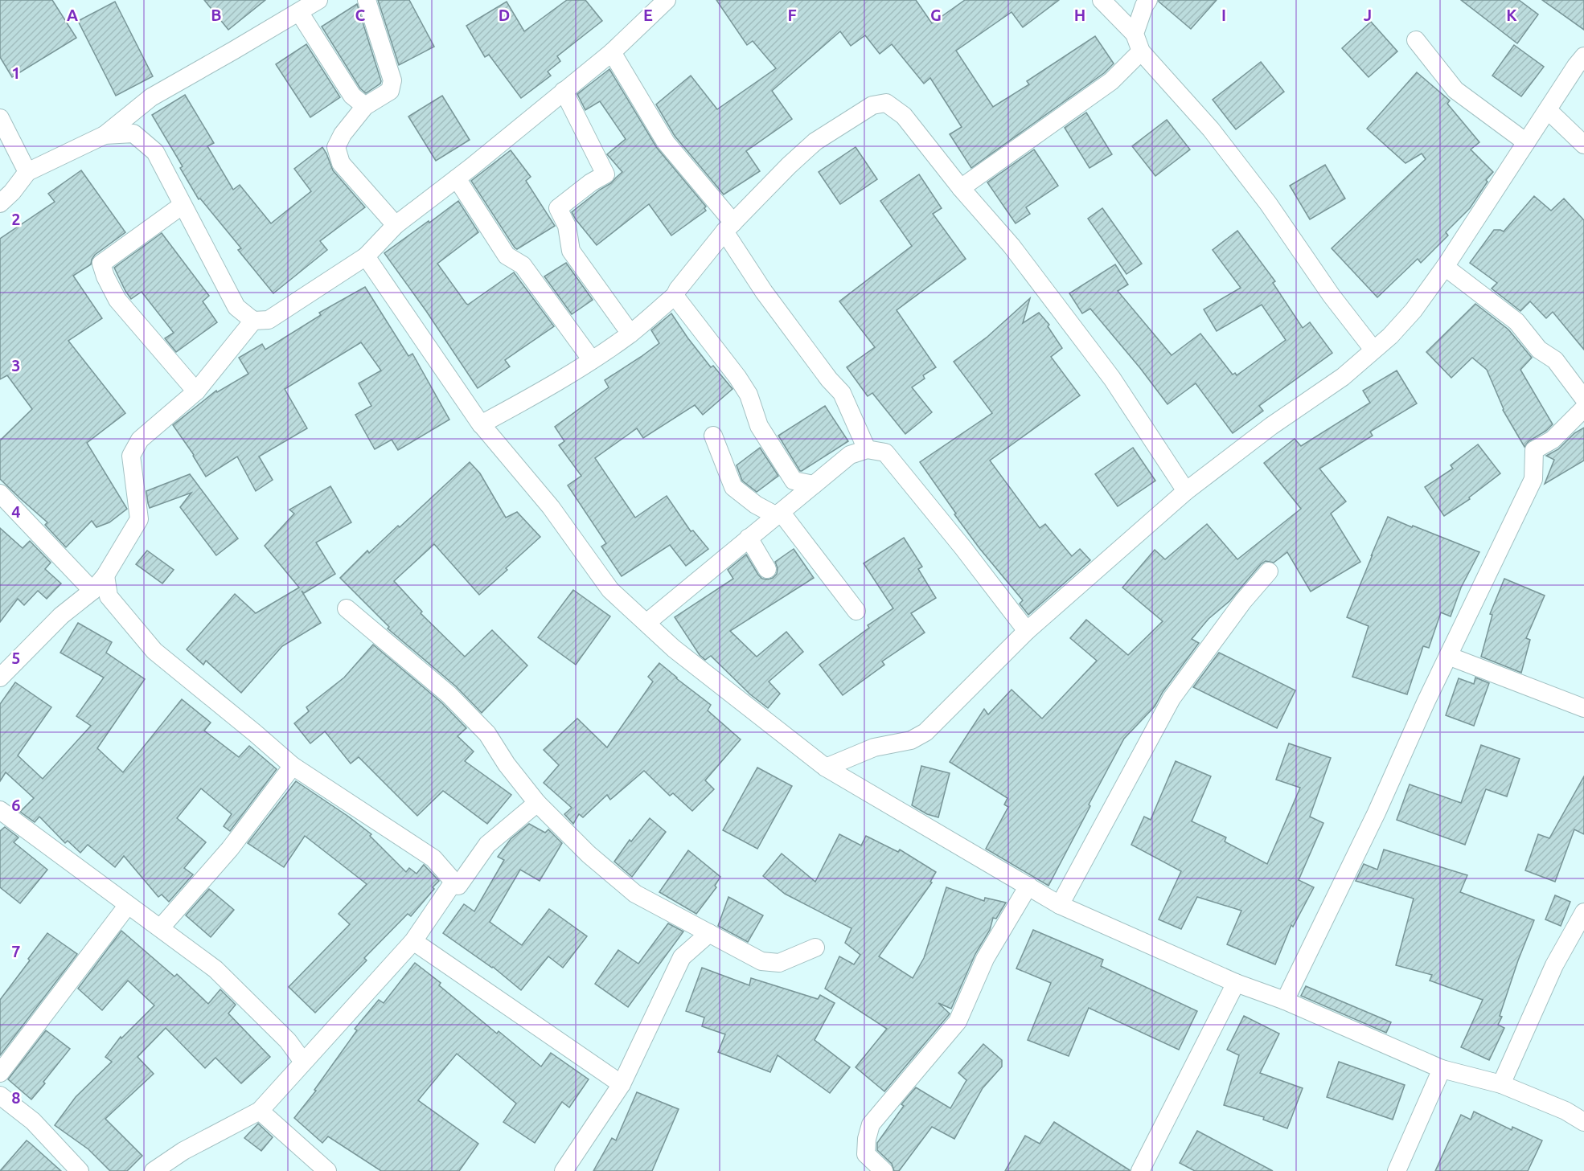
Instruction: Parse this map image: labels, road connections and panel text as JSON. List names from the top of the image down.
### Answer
{
  "grid": {
    "columns": [
      "A",
      "B",
      "C",
      "D",
      "E",
      "F",
      "G",
      "H",
      "I",
      "J",
      "K"
    ],
    "rows": [
      "1",
      "2",
      "3",
      "4",
      "5",
      "6",
      "7",
      "8"
    ]
  }
}
